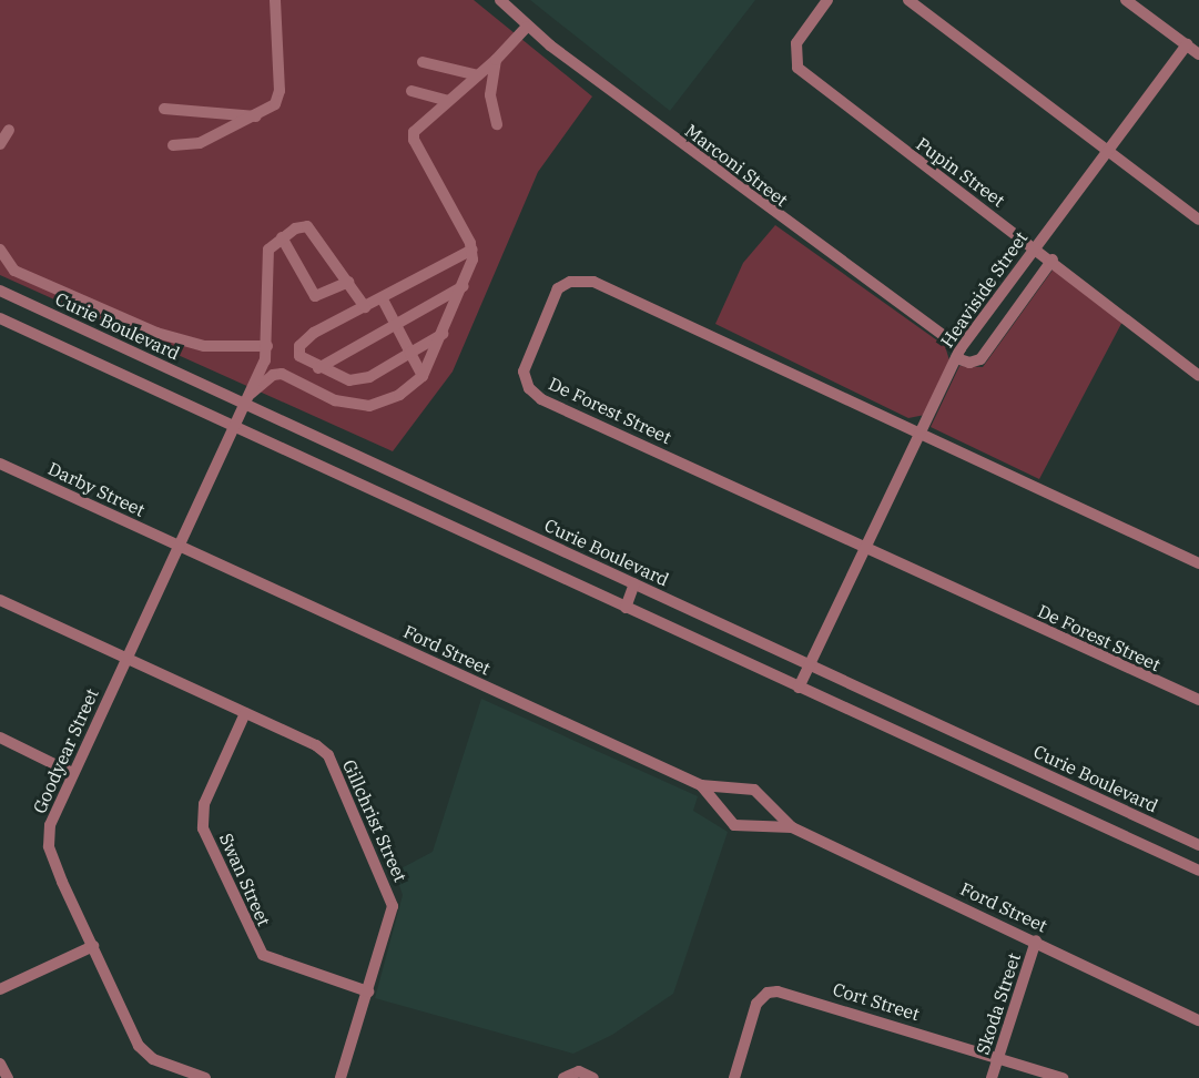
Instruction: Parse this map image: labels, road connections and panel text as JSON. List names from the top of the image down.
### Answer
{
  "streets": {
    "street": [
      "Marconi Street",
      "Pupin Street",
      "Heaviside Street",
      "Curie Boulevard",
      "De Forest Street",
      "Darby Street",
      "Ford Street",
      "Goodyear Street",
      "Gillchrist Street",
      "Swan Street",
      "Cort Street",
      "Skoda Street"
    ]
  },
  "crossings": [
    ["Marconi Street", "Heaviside Street"],
    ["Pupin Street", "Heaviside Street"],
    ["Heaviside Street", "Curie Boulevard"],
    ["Heaviside Street", "De Forest Street"],
    ["Curie Boulevard", "Goodyear Street"],
    ["Darby Street", "Ford Street"],
    ["Darby Street", "Goodyear Street"],
    ["Ford Street", "Goodyear Street"],
    ["Ford Street", "Skoda Street"],
    ["Goodyear Street", "Gillchrist Street"],
    ["Gillchrist Street", "Swan Street"],
    ["Cort Street", "Skoda Street"]
  ]
}
